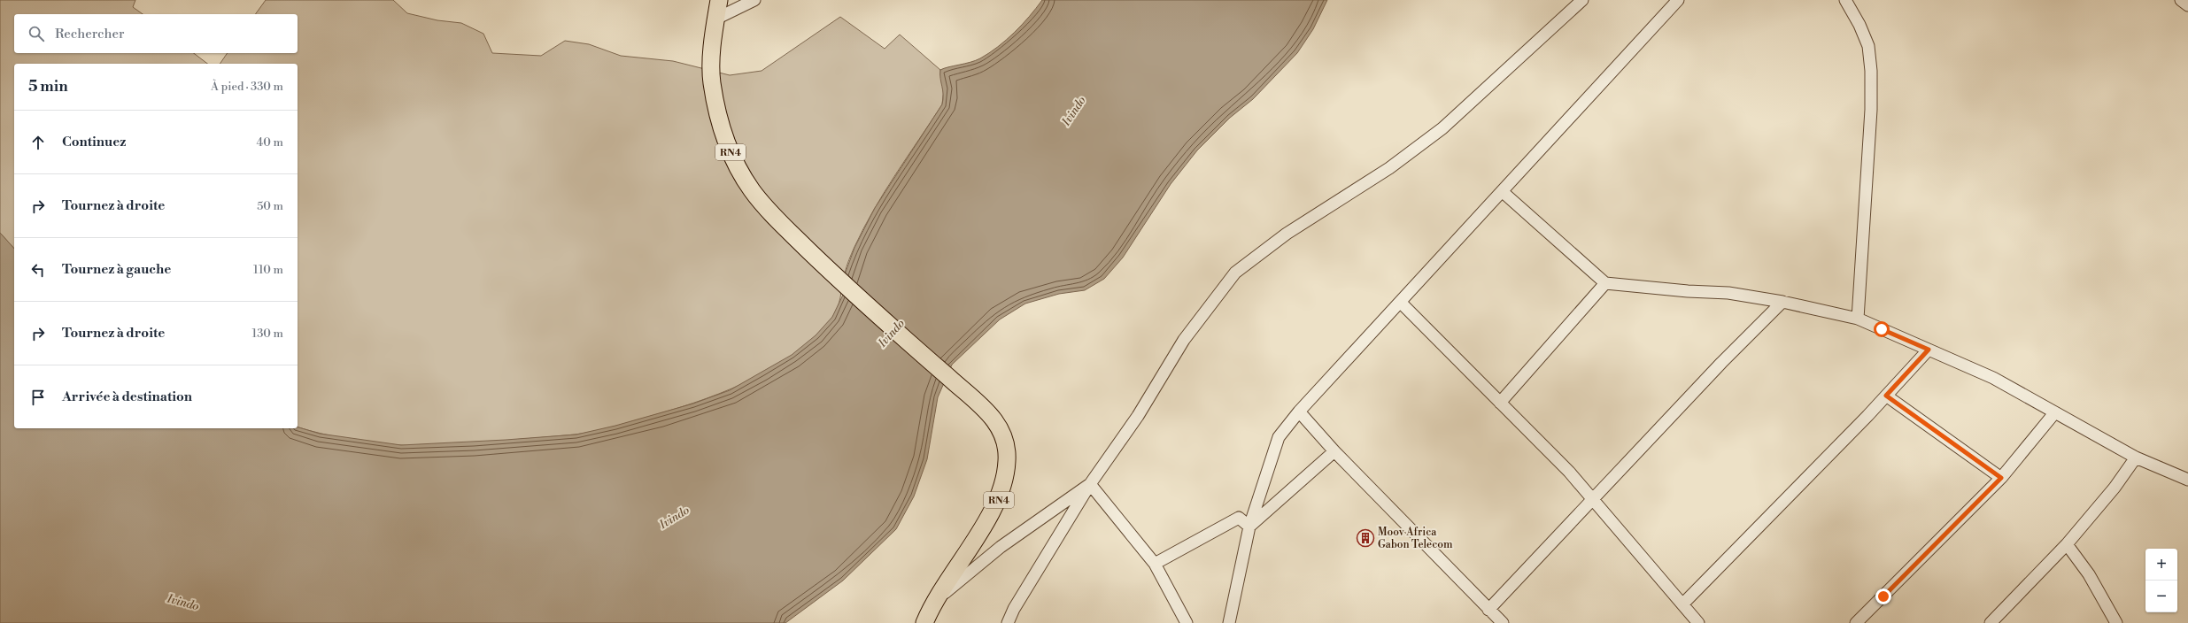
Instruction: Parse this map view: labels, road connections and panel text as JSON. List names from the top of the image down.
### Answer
{
  "streets": {
    "highway": ["RN4"]
  },
  "water": ["Ivindo"],
  "places": {
    "building": ["Moov Africa Gabon Telecom"]
  },
  "page": {
    "search": "Rechercher",
    "heading": ["5 min", "À pied · 330 m"],
    "list": [
      ["Continuez", "40 m"],
      ["Tournez à droite", "50 m"],
      ["Tournez à gauche", "110 m"],
      ["Tournez à droite", "130 m"],
      "Arrivée à destination"
    ],
    "map_buttons": ["+", "−"]
  }
}
